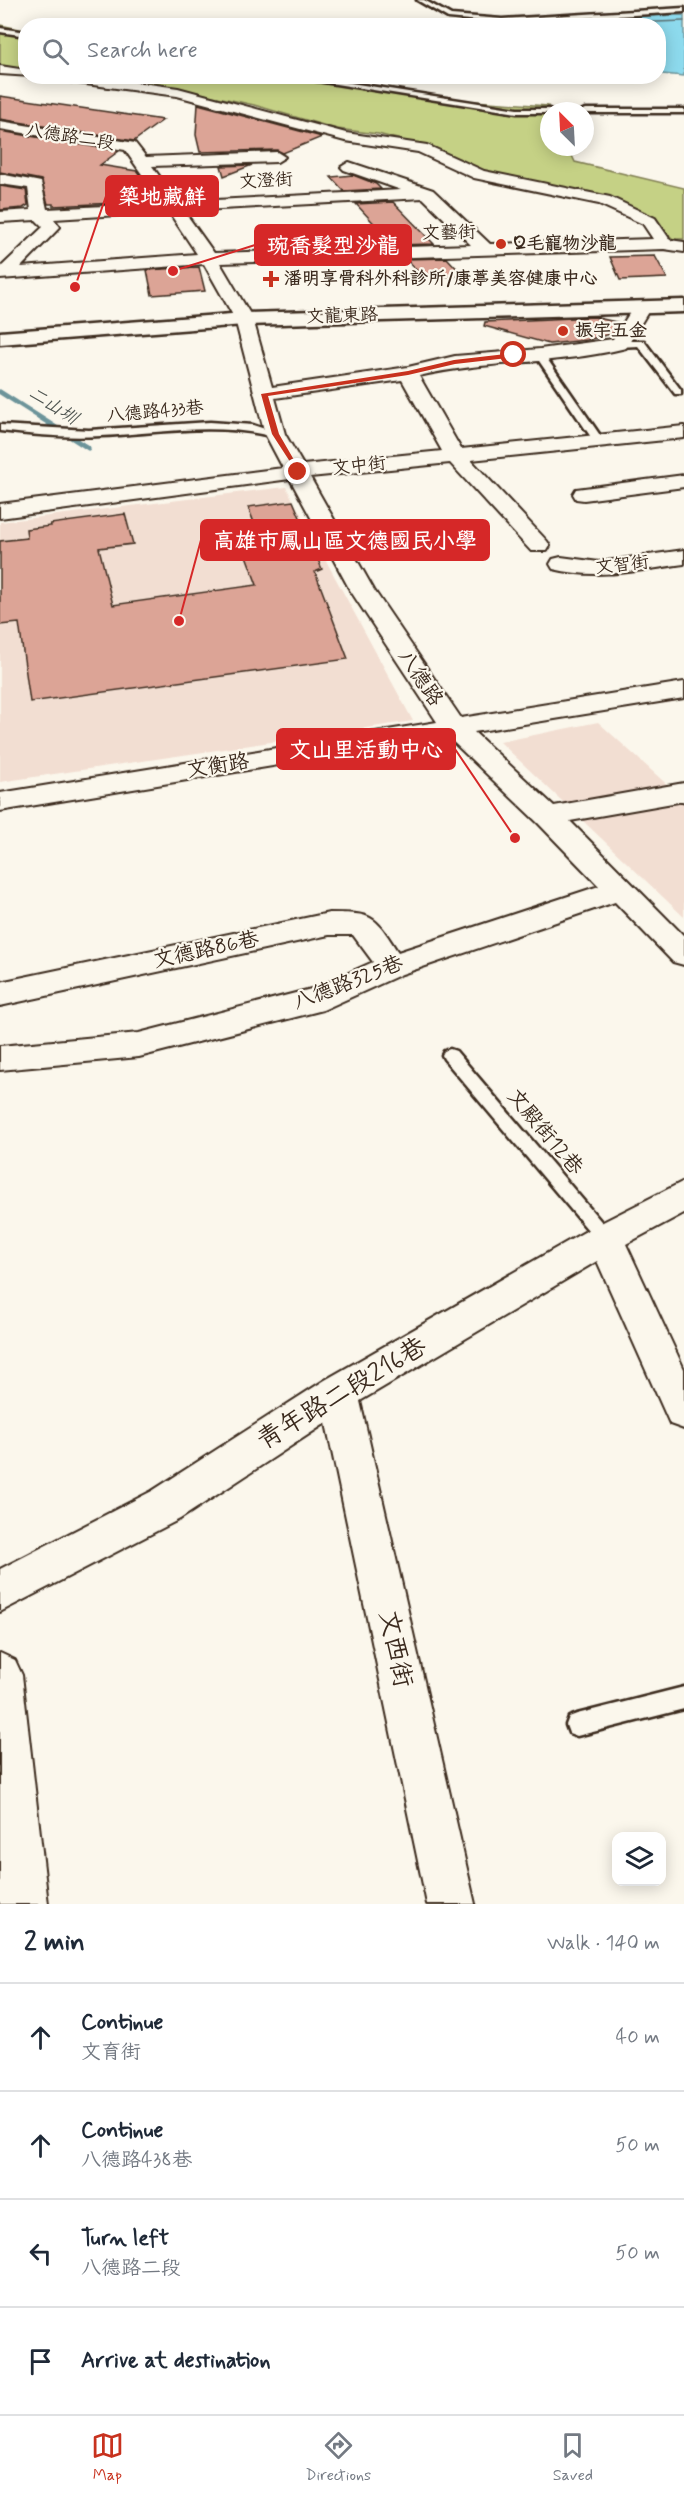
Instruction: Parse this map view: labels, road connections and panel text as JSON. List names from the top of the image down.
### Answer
{
  "streets": {
    "street": [
      "八德路二段",
      "文澄街",
      "文藝街",
      "文龍東路",
      "文中街",
      "文智街",
      "八德路",
      "文衡路",
      "文德路86巷",
      "八德路325巷",
      "青年路二段216巷",
      "文西街"
    ],
    "lane": ["八德路433巷", "文殿街12巷"]
  },
  "crossings": [
    ["八德路二段", "文澄街"],
    ["八德路二段", "文藝街"],
    ["八德路二段", "文龍東路"],
    ["八德路二段", "八德路433巷"],
    ["八德路二段", "文中街"],
    ["八德路二段", "八德路"],
    ["文中街", "八德路"],
    ["八德路", "文衡路"],
    ["八德路", "八德路325巷"],
    ["文德路86巷", "八德路325巷"],
    ["文殿街12巷", "青年路二段216巷"],
    ["青年路二段216巷", "文西街"]
  ],
  "water": ["二山圳"],
  "places": {
    "other": [
      "Q毛寵物沙龍",
      "琬喬髮型沙龍",
      "築地藏鮮",
      "振宇五金",
      "高雄市鳳山區文德國民小學",
      "文山里活動中心"
    ],
    "health": ["潘明享骨科外科診所/康葶美容健康中心"]
  },
  "north": "top left",
  "page": {
    "search": "Search here",
    "heading": ["2 min", "Walk · 140 m"],
    "list": [
      ["Continue", "文育街", "40 m"],
      ["Continue", "八德路438巷", "50 m"],
      ["Turn left", "八德路二段", "50 m"],
      "Arrive at destination"
    ],
    "nav": ["Map", "Directions", "Saved"]
  }
}
